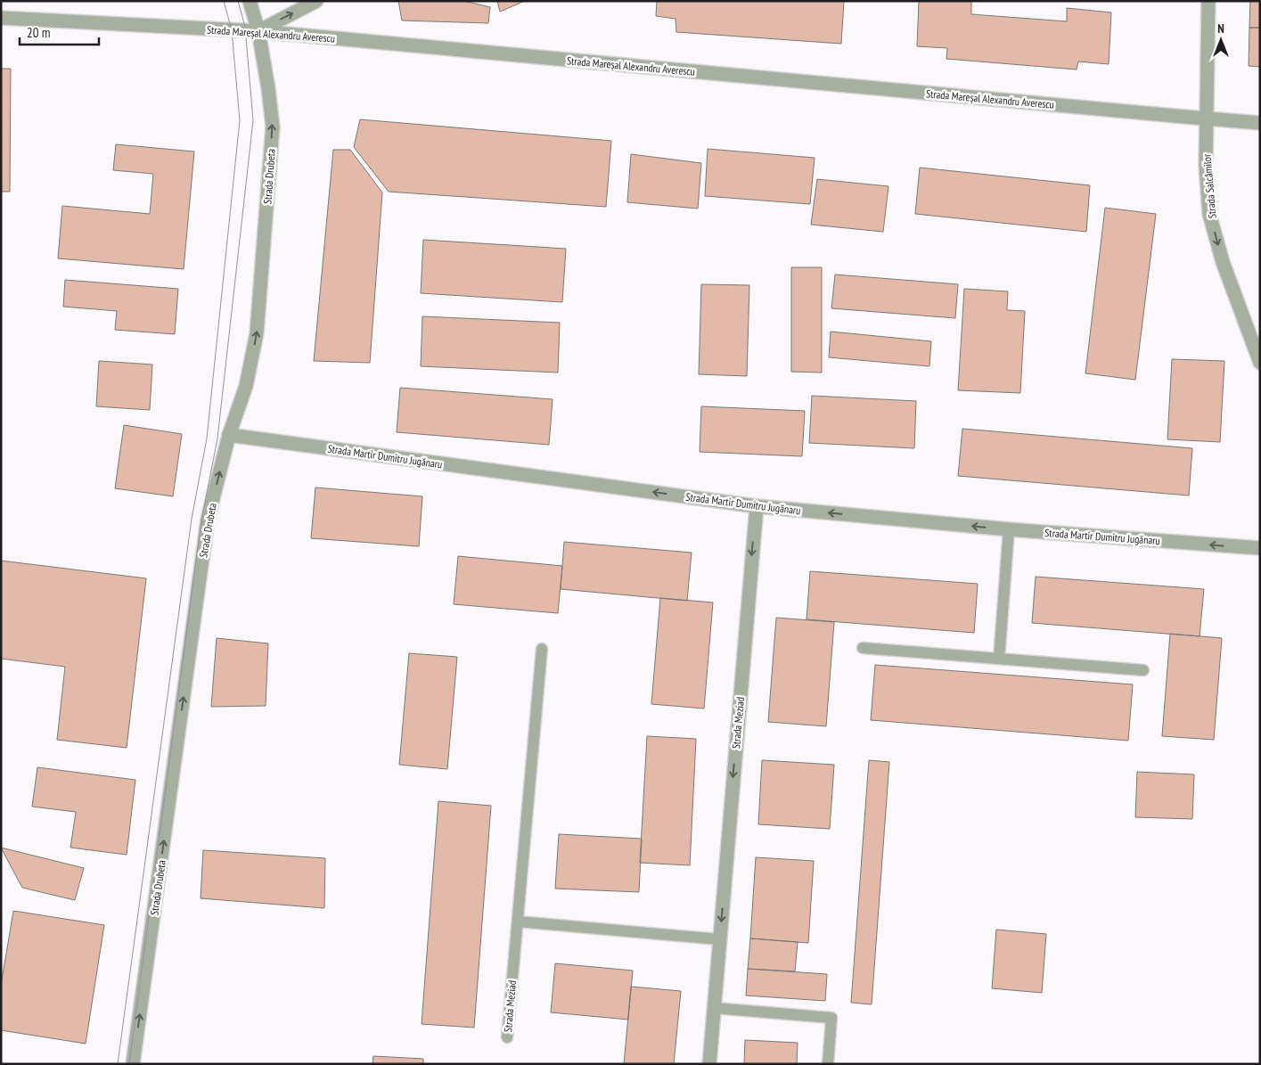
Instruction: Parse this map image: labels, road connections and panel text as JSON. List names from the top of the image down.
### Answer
{
  "streets": {
    "street": [
      "Strada Mareșal Alexandru Averescu",
      "Strada Drubeta",
      "Strada Salcâmilor",
      "Strada Martir Dumitru Jugănaru",
      "Strada Meziad"
    ]
  },
  "crossings": [
    ["Strada Mareșal Alexandru Averescu", "Strada Drubeta"],
    ["Strada Mareșal Alexandru Averescu", "Strada Salcâmilor"],
    ["Strada Drubeta", "Strada Martir Dumitru Jugănaru"],
    ["Strada Martir Dumitru Jugănaru", "Strada Meziad"]
  ],
  "one_way": [
    "Strada Drubeta",
    "Strada Salcâmilor",
    "Strada Martir Dumitru Jugănaru",
    "Strada Meziad"
  ],
  "scale_bar": "20 m",
  "north": "top"
}
